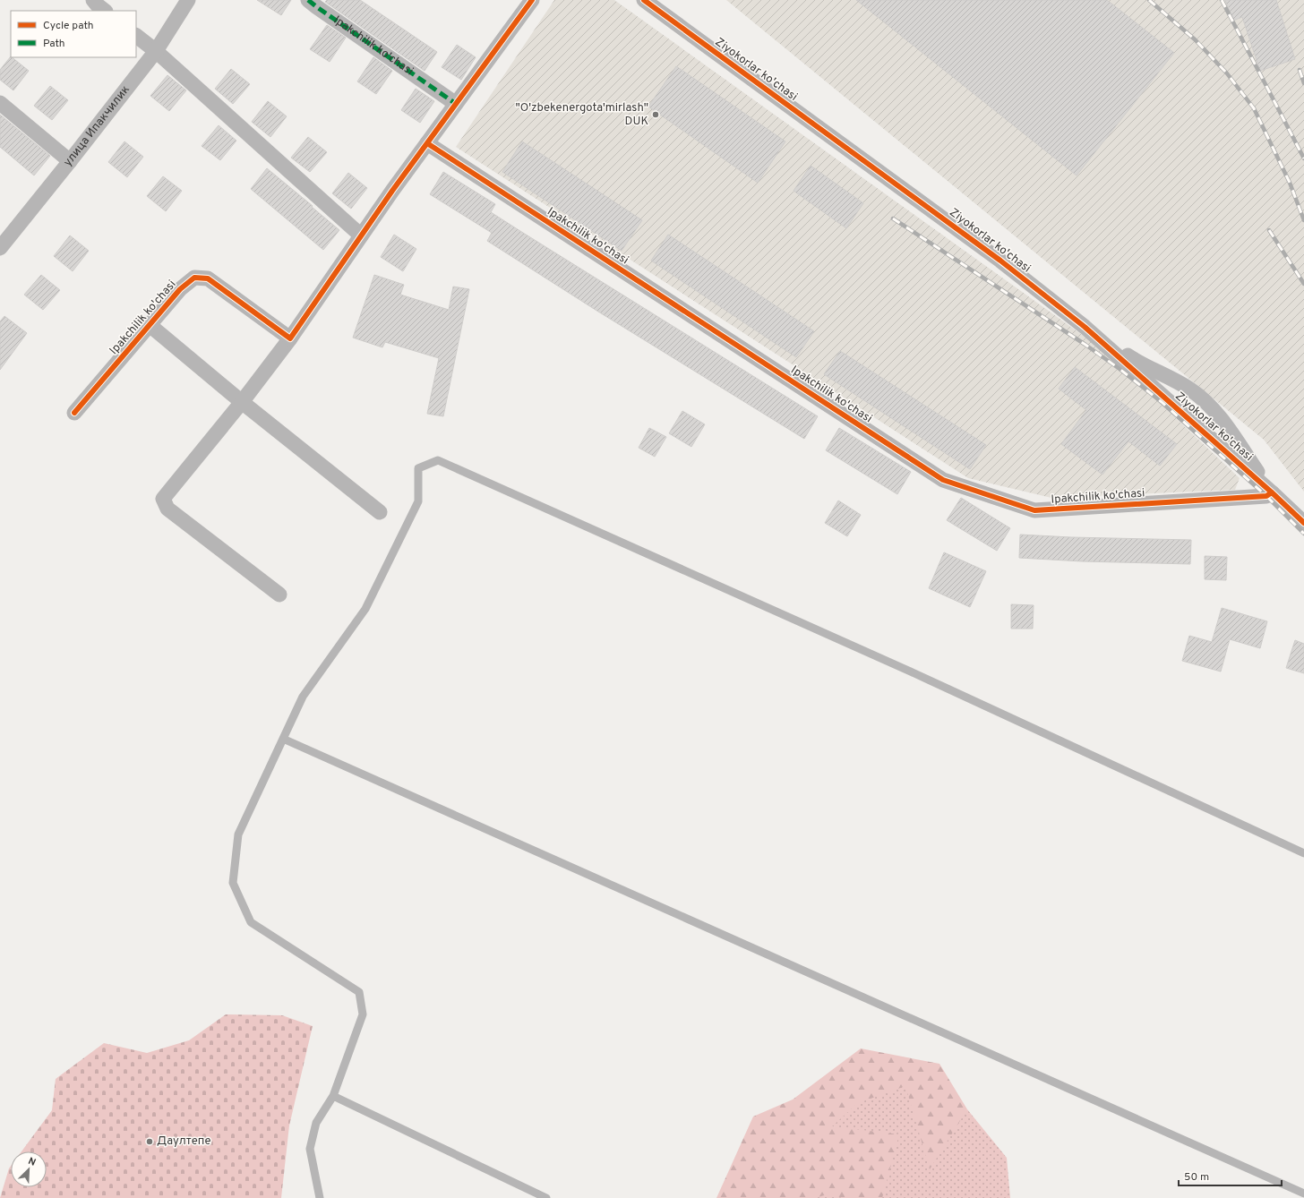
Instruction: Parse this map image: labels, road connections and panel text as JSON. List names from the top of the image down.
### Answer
{
  "streets": {
    "street": ["Ipakchilik ko'chasi", "Ziyokorlar ko'chasi", "улица Ипакчилик"]
  },
  "crossings": [
    ["Ipakchilik ko'chasi", "Ziyokorlar ko'chasi"]
  ],
  "places": ["\"O'zbekenergota'mirlash\" DUK", "Даултепе"],
  "legend": ["Cycle path", "Path"],
  "scale_bar": "50 m",
  "north": "top right"
}
